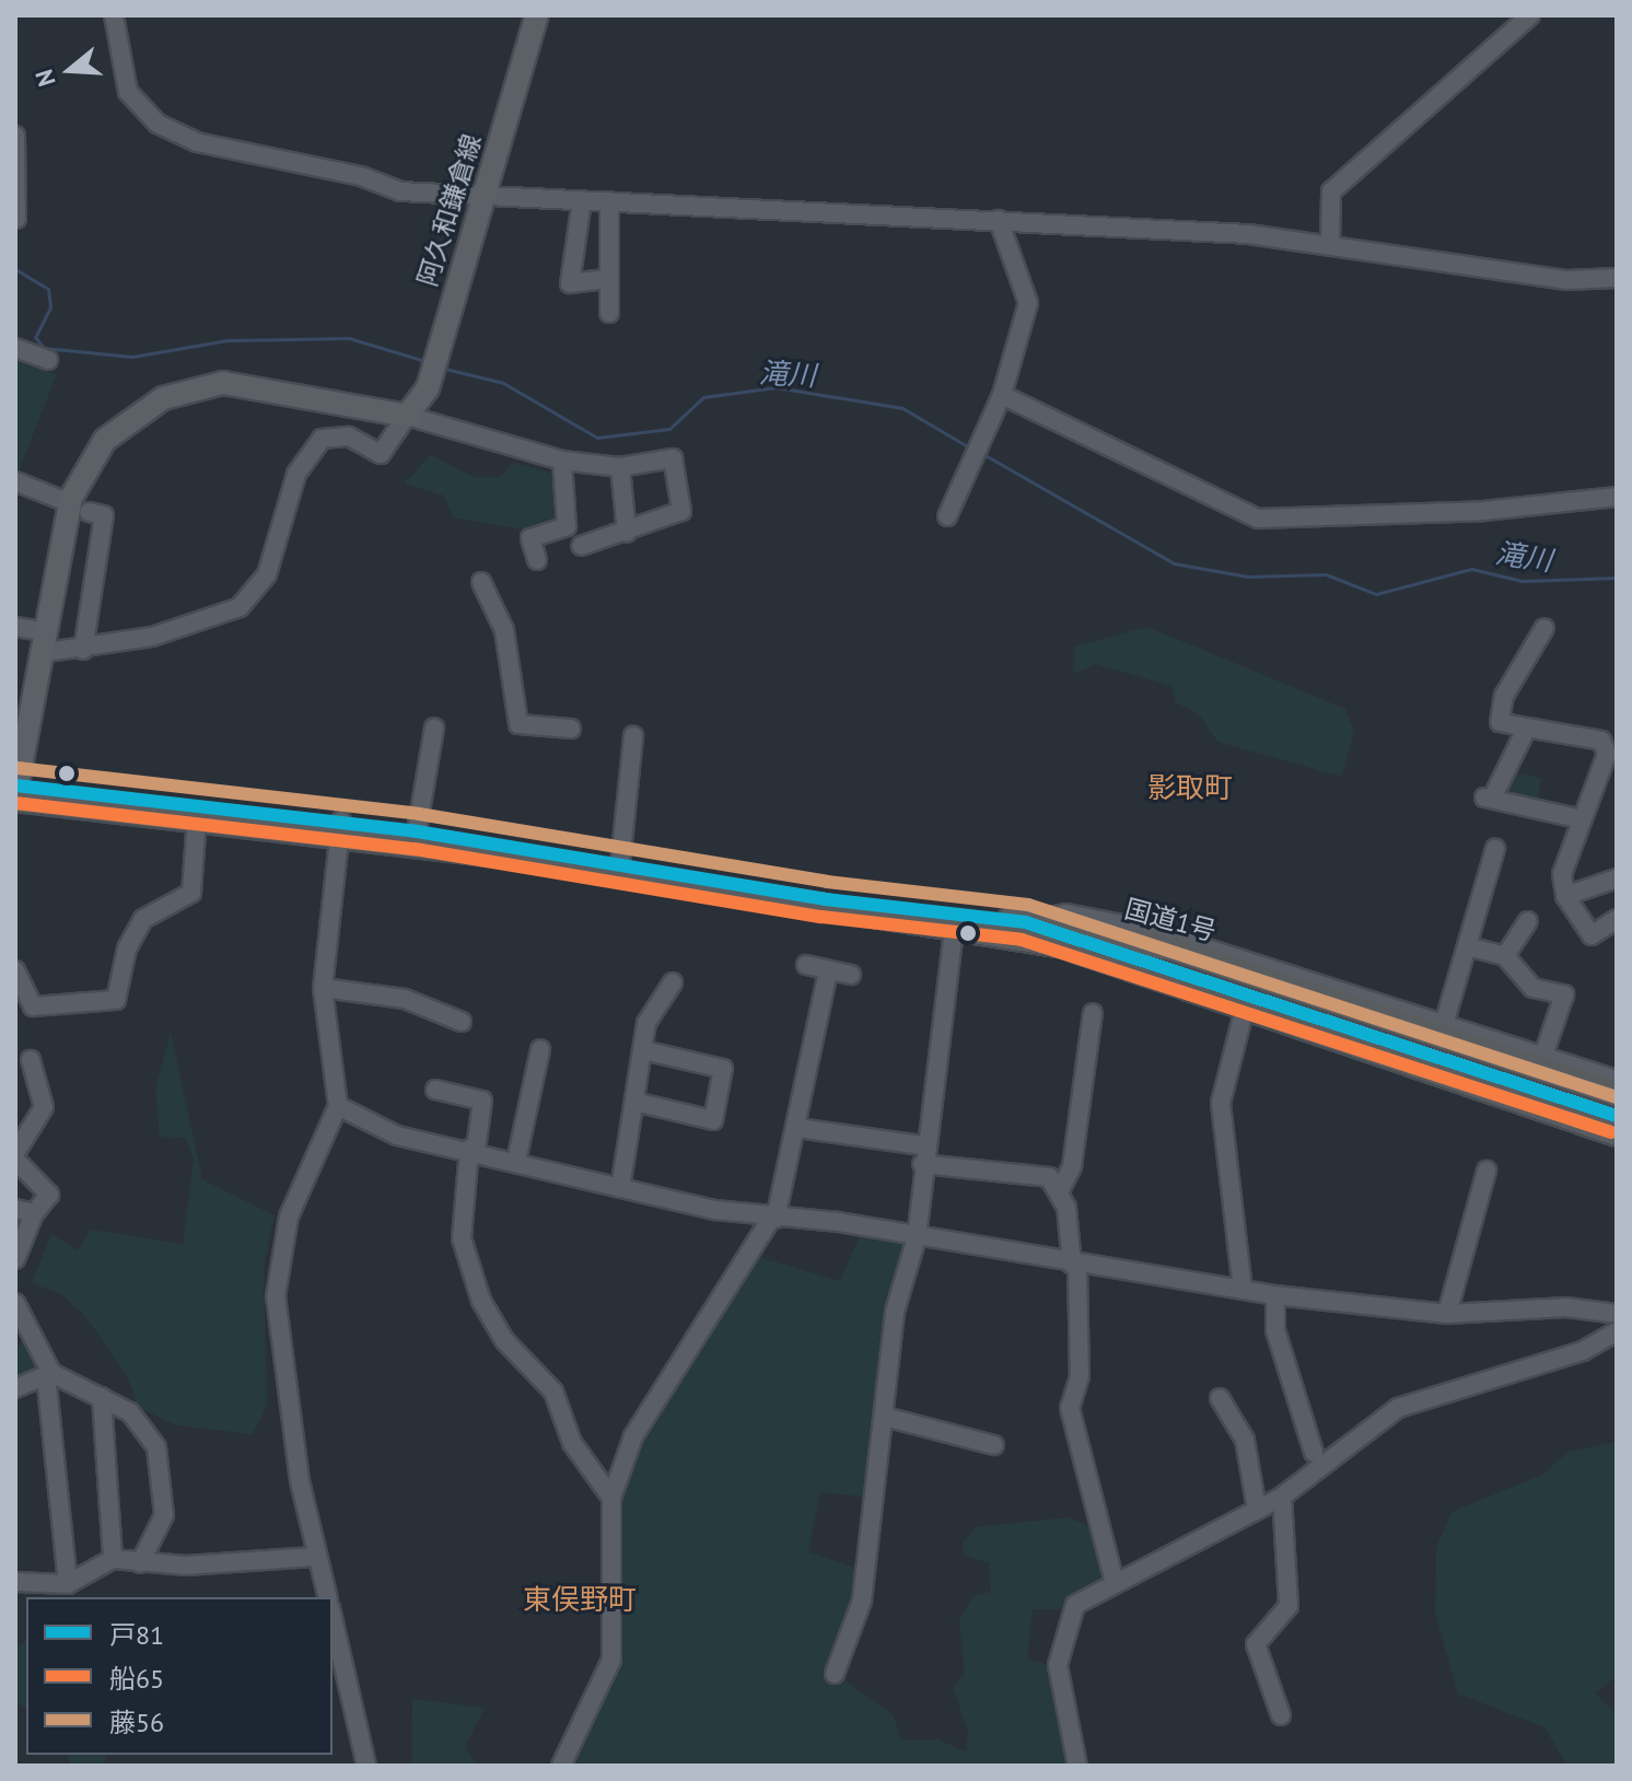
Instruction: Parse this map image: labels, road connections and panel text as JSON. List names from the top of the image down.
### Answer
{
  "streets": {
    "highway": ["国道1号"],
    "main road": ["阿久和鎌倉線"]
  },
  "districts": ["影取町", "東俣野町"],
  "water": ["滝川"],
  "lines": ["transit line 藤56", "transit line 戸81", "transit line 船65"],
  "legend": ["戸81", "船65", "藤56"],
  "north": "left"
}
